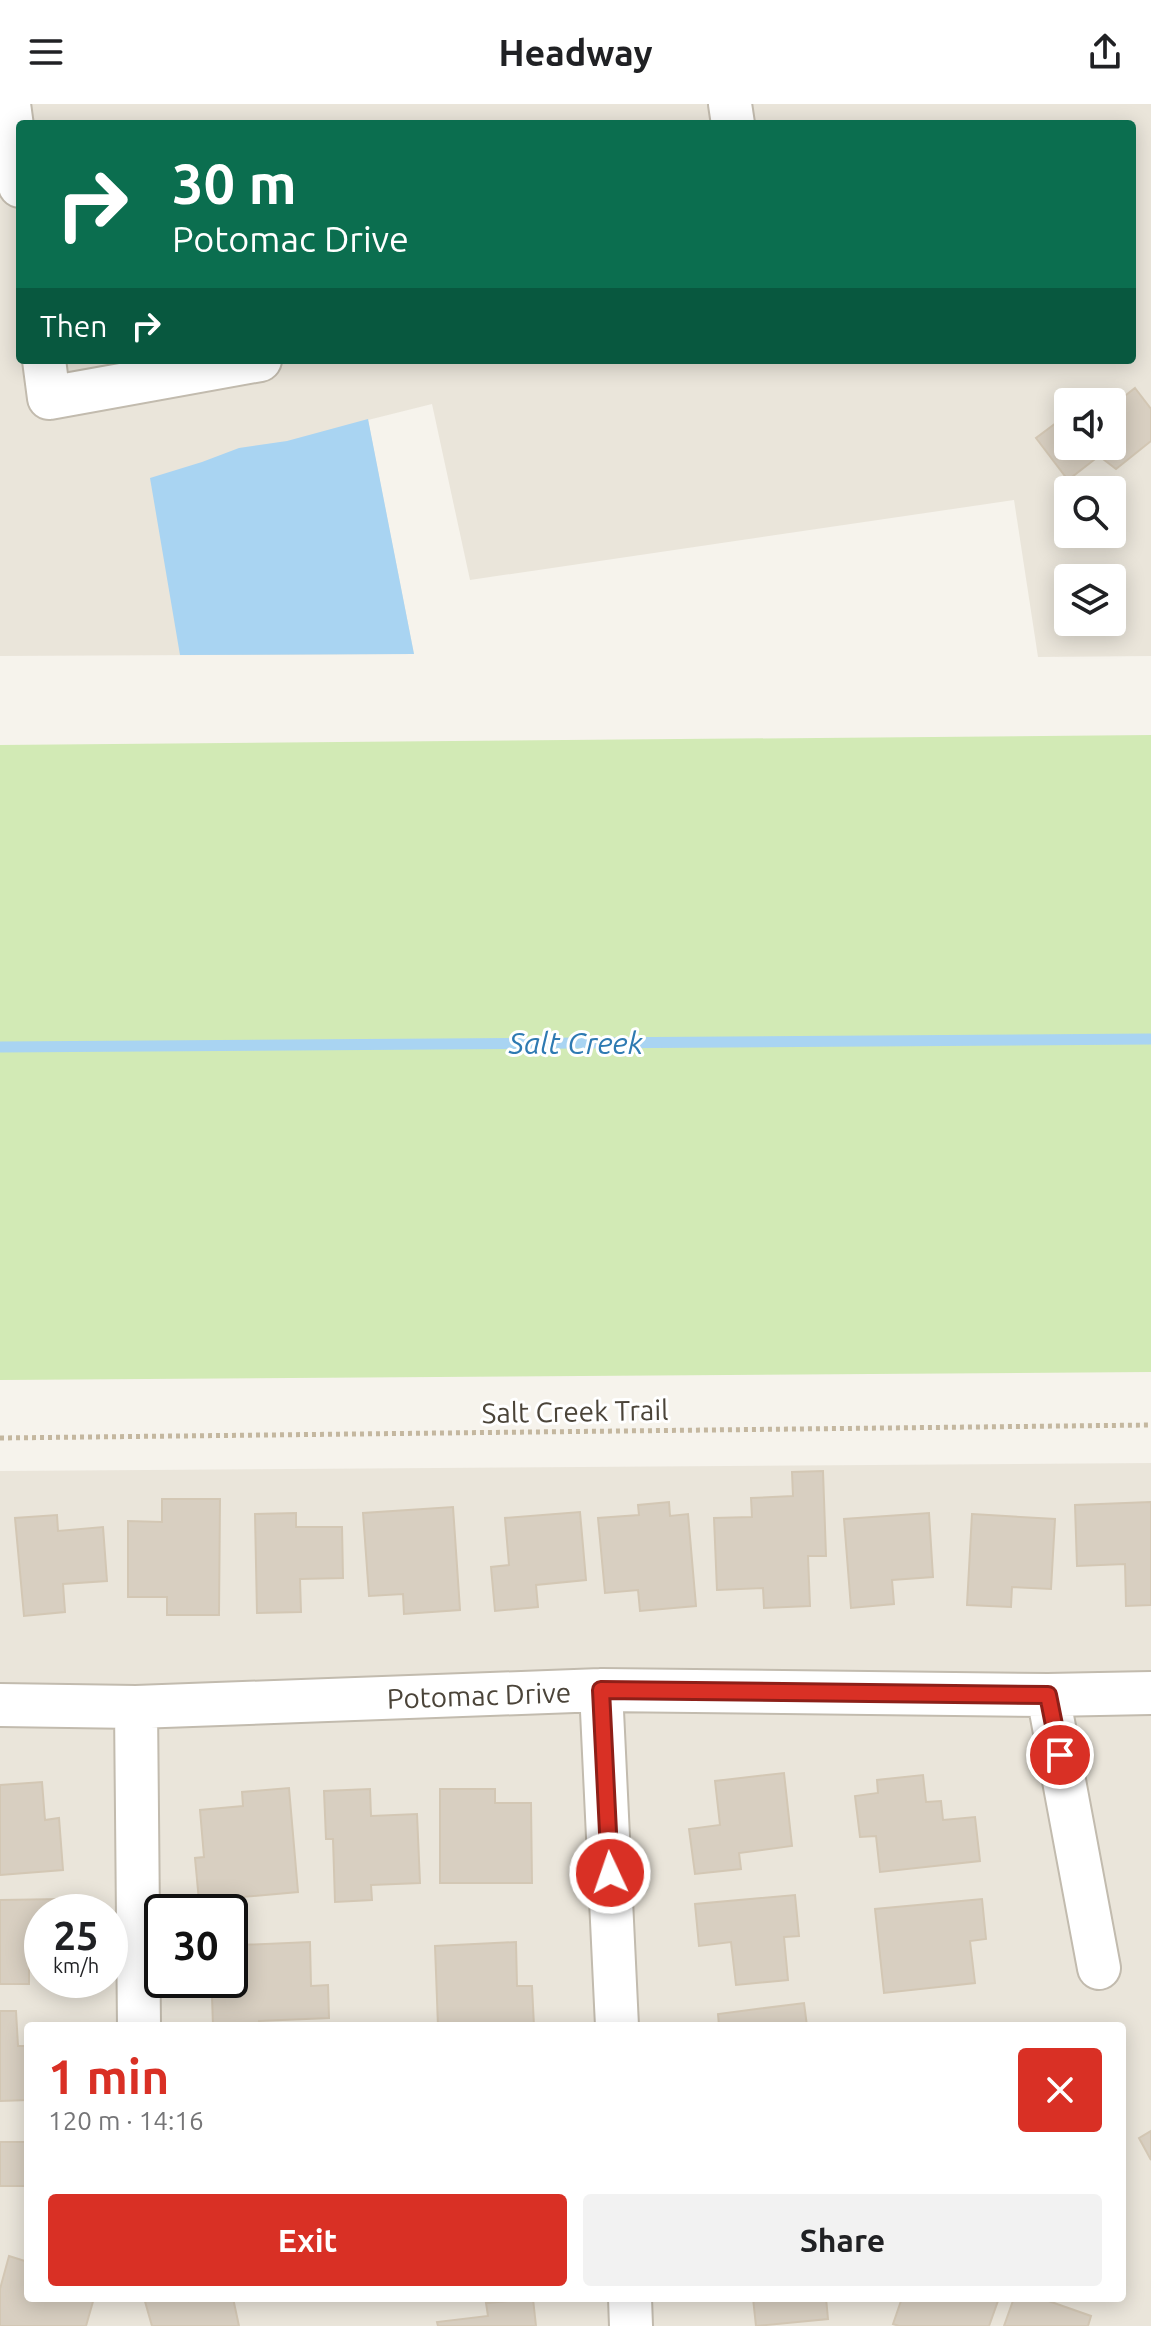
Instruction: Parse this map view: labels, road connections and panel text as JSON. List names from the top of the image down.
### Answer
{
  "streets": {
    "street": ["Potomac Drive"],
    "path": ["Salt Creek Trail"]
  },
  "water": ["Salt Creek"],
  "page": {
    "header": "Headway",
    "turn": ["30 m", "Potomac Drive"],
    "then": "Then",
    "speed": "25 km/h",
    "limit": "30",
    "heading": ["1 min", "120 m · 14:16"],
    "buttons": ["Exit", "Share"]
  }
}
